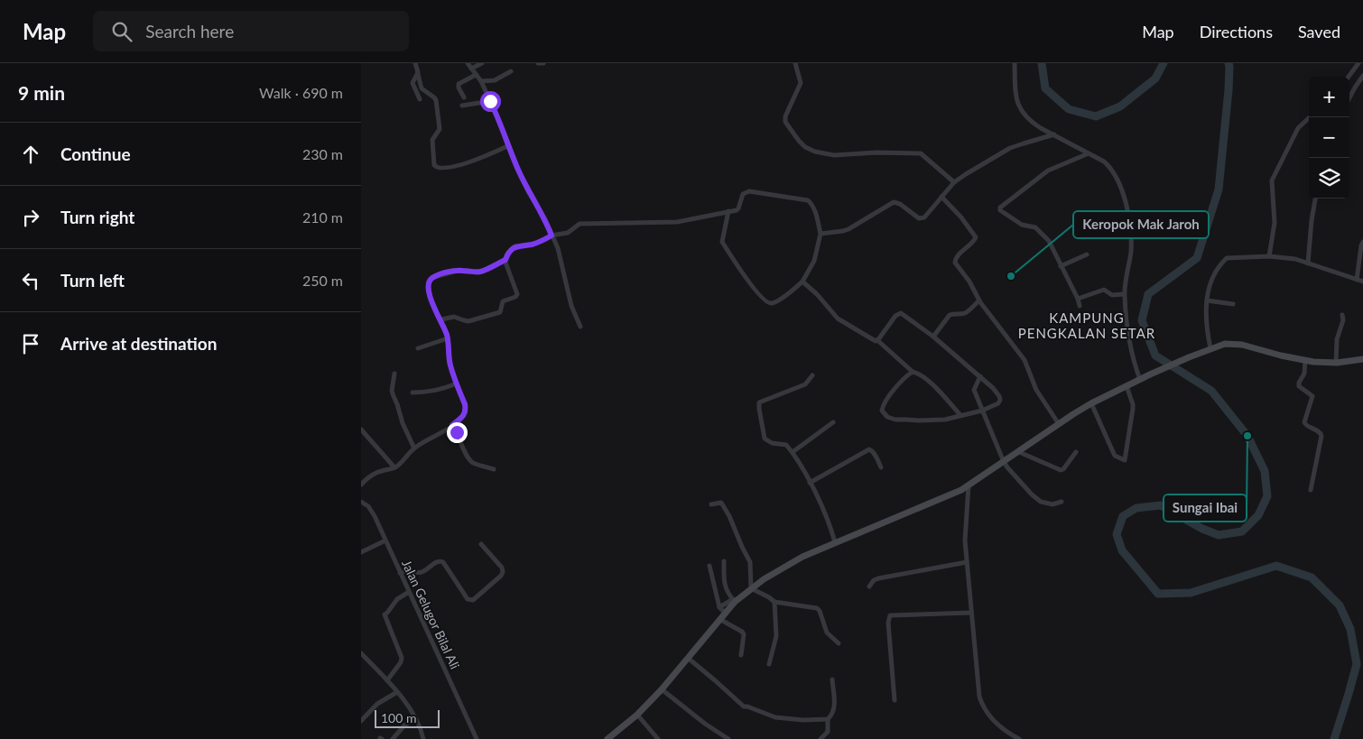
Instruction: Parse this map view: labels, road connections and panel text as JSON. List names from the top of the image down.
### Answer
{
  "streets": {
    "street": ["Jalan Gelugor Bilal Ali"]
  },
  "districts": ["KAMPUNG PENGKALAN SETAR"],
  "places": ["Keropok Mak Jaroh", "Sungai Ibai"],
  "scale_bar": "100 m",
  "page": {
    "header": "Map",
    "search": "Search here",
    "nav": ["Map", "Directions", "Saved"],
    "heading": ["9 min", "Walk · 690 m"],
    "map_buttons": ["+", "−"],
    "list": [
      ["Continue", "230 m"],
      ["Turn right", "210 m"],
      ["Turn left", "250 m"],
      "Arrive at destination"
    ],
    "scale": "100 m"
  }
}
